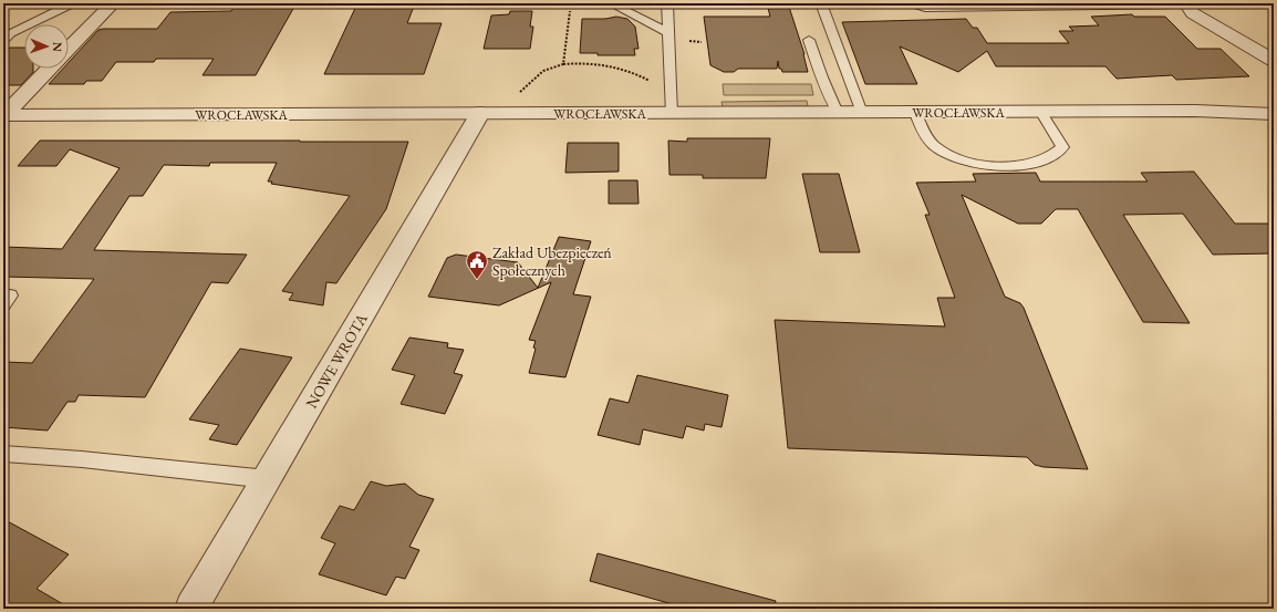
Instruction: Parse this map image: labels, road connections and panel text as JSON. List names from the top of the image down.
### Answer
{
  "streets": {
    "street": ["WROCŁAWSKA", "NOWE WROTA"]
  },
  "crossings": [
    ["WROCŁAWSKA", "NOWE WROTA"]
  ],
  "places": {
    "public building": ["Zakład Ubezpieczeń Społecznych"]
  },
  "north": "right"
}
